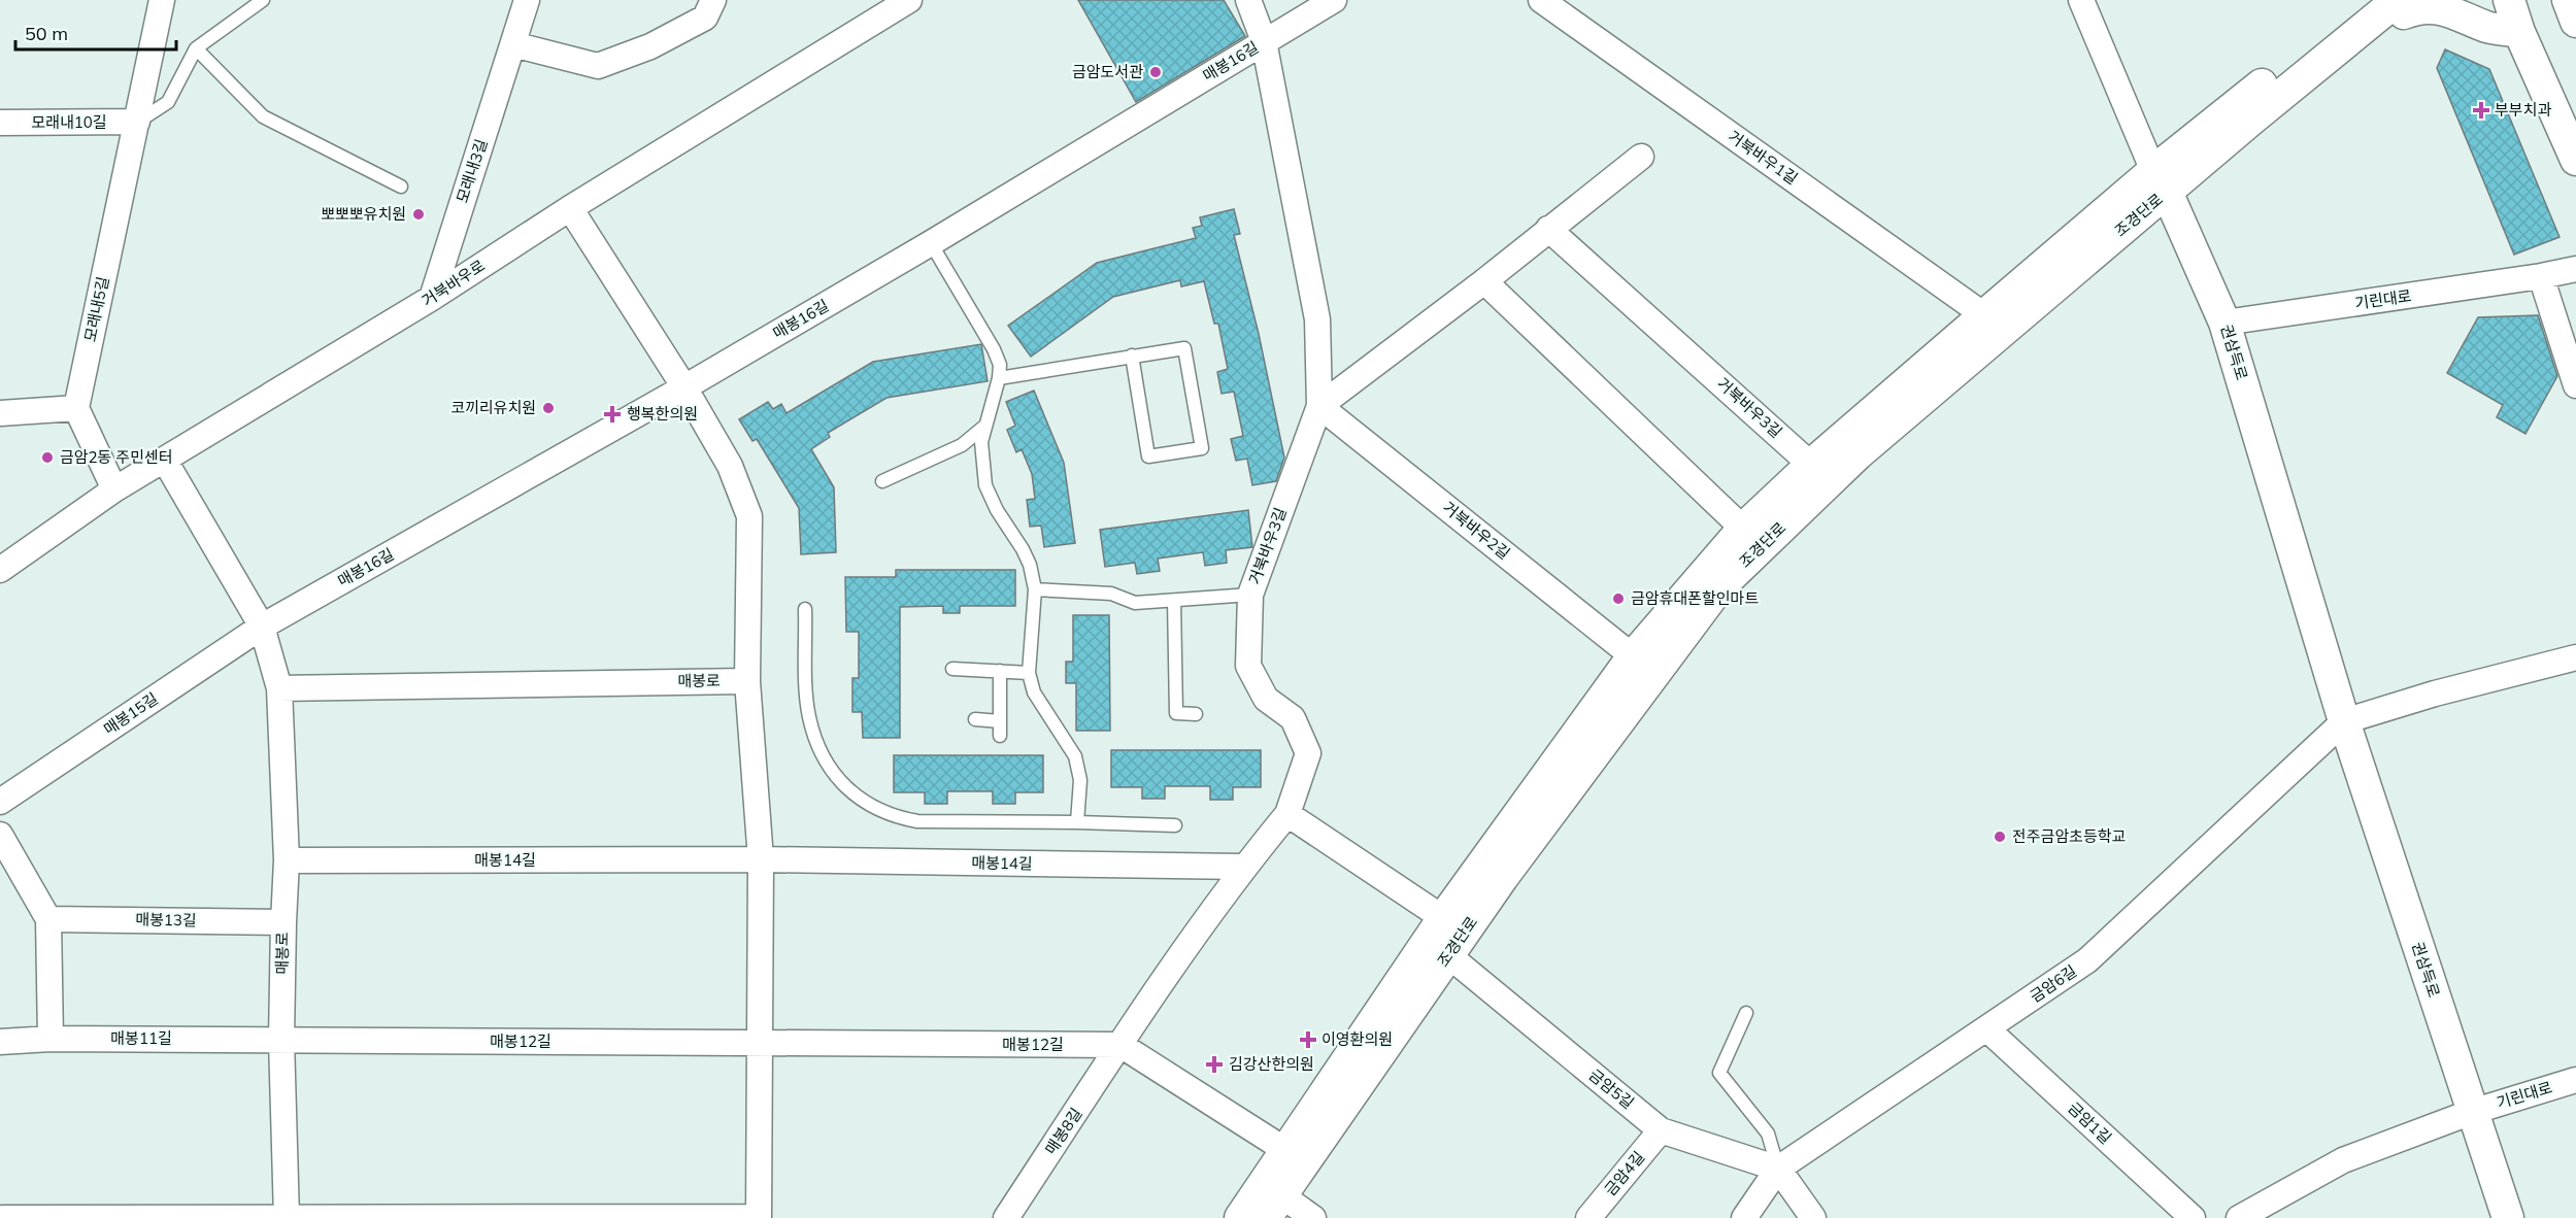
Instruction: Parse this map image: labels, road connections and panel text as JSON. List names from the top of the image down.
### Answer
{
  "streets": {
    "street": [
      "매봉16길",
      "모래내10길",
      "거북바우1길",
      "모래내3길",
      "조경단로",
      "거북바우로",
      "기린대로",
      "모래내5길",
      "권삼득로",
      "거북바우3길",
      "거북바우2길",
      "매봉로",
      "매봉15길",
      "매봉14길",
      "매봉13길",
      "금암6길",
      "매봉11길",
      "매봉12길",
      "금암5길",
      "금암1길",
      "매봉8길",
      "금암4길"
    ]
  },
  "crossings": [
    ["매봉16길", "거북바우3길"],
    ["매봉16길", "매봉로"],
    ["매봉16길", "매봉15길"],
    ["모래내10길", "모래내5길"],
    ["거북바우1길", "조경단로"],
    ["모래내3길", "거북바우로"],
    ["조경단로", "권삼득로"],
    ["조경단로", "거북바우3길"],
    ["조경단로", "거북바우2길"],
    ["조경단로", "금암5길"],
    ["거북바우로", "매봉로"],
    ["기린대로", "권삼득로"],
    ["권삼득로", "금암6길"],
    ["거북바우3길", "거북바우2길"],
    ["매봉로", "매봉15길"],
    ["매봉로", "매봉14길"],
    ["매봉로", "매봉13길"],
    ["매봉로", "매봉11길"],
    ["매봉로", "매봉12길"],
    ["금암6길", "금암5길"],
    ["금암6길", "금암1길"],
    ["매봉11길", "매봉12길"],
    ["매봉12길", "매봉8길"],
    ["금암5길", "금암4길"]
  ],
  "places": {
    "other": [
      "금암도서관",
      "뽀뽀뽀유치원",
      "코끼리유치원",
      "금암2동 주민센터",
      "금암휴대폰할인마트",
      "전주금암초등학교"
    ],
    "health": [
      "부부치과",
      "행복한의원",
      "이영환의원",
      "김강산한의원"
    ]
  },
  "scale_bar": "50 m"
}
